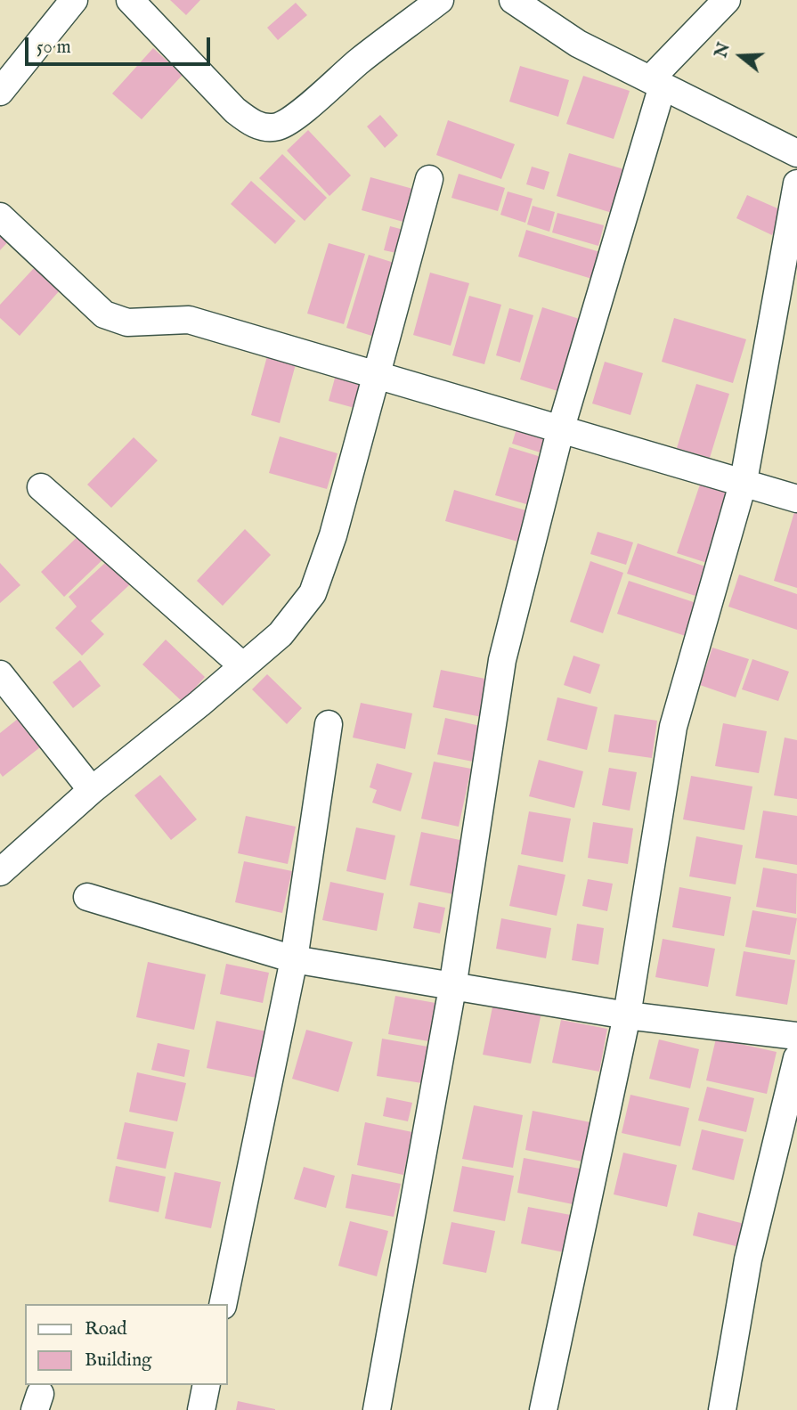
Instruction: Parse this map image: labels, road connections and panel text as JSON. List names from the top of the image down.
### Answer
{
  "legend": ["Road", "Building"],
  "scale_bar": "50 m",
  "north": "left"
}
